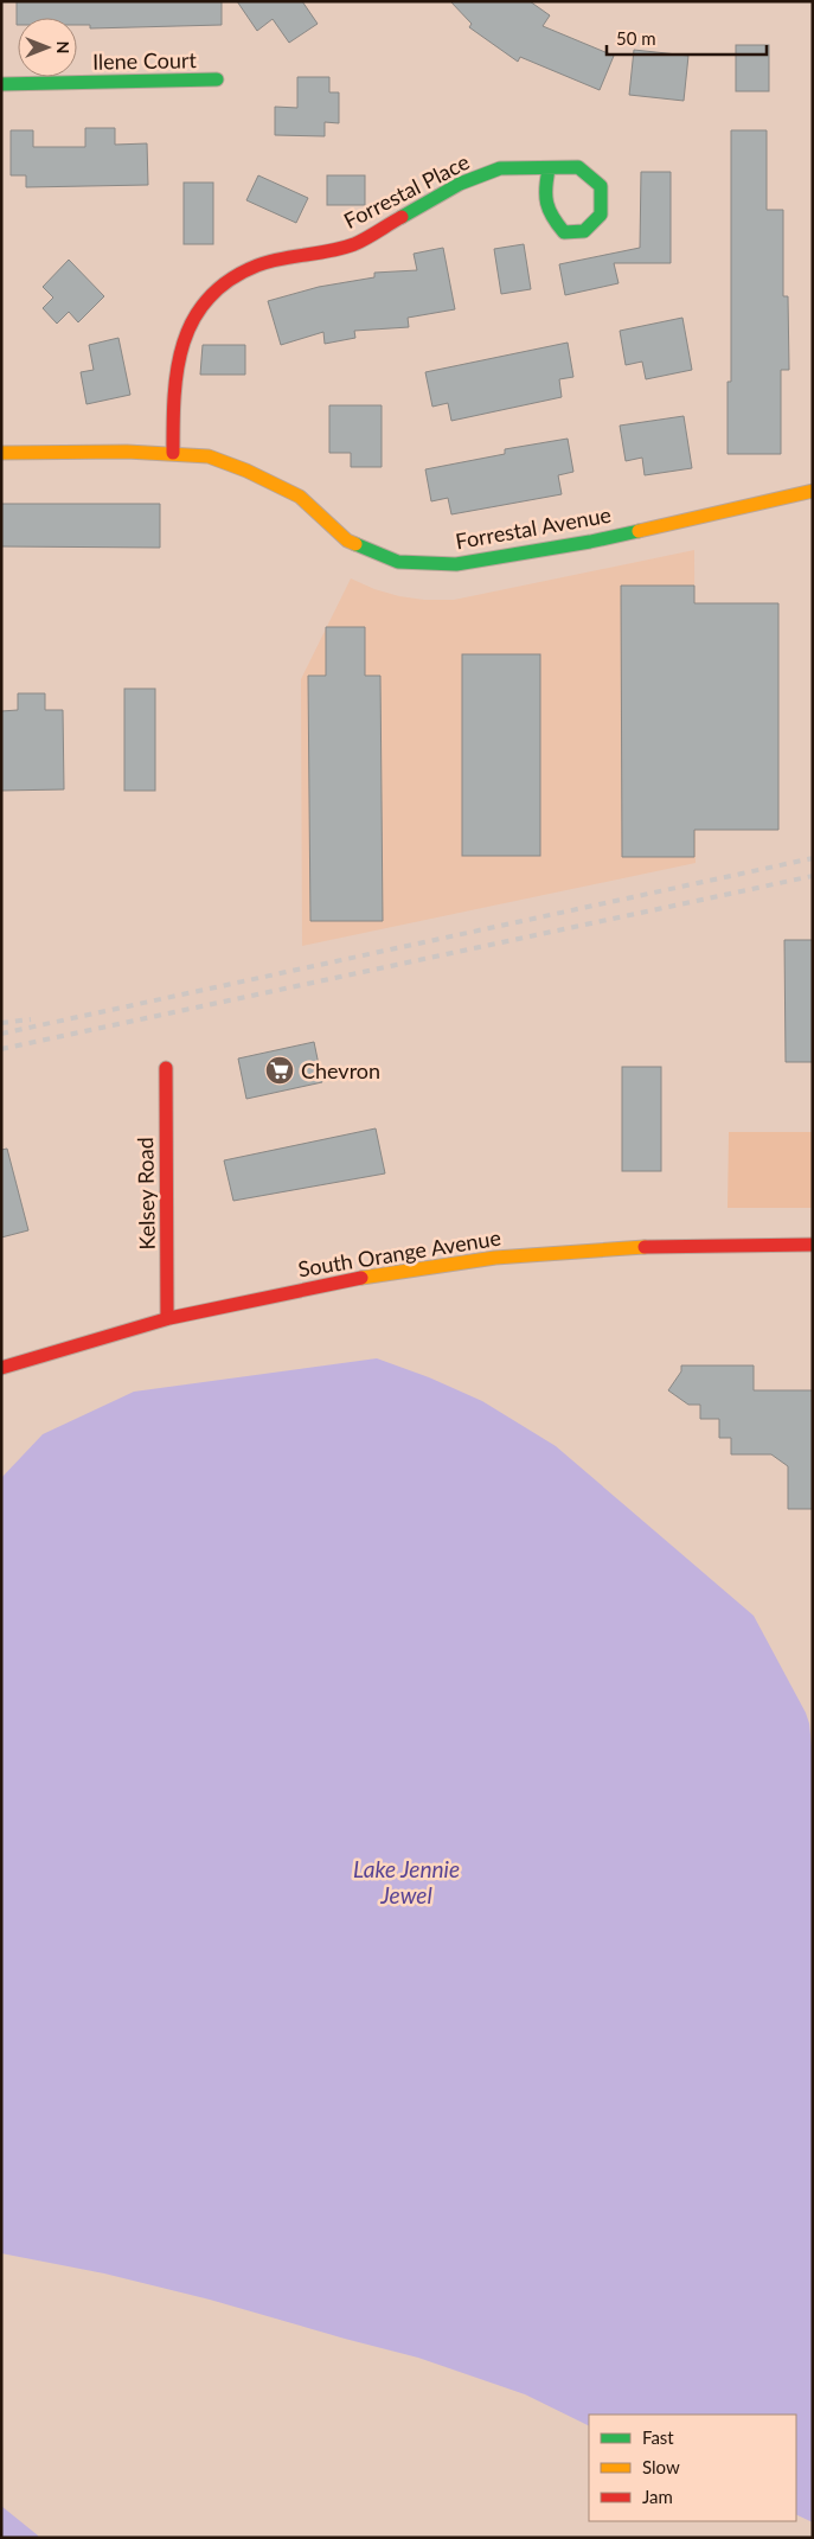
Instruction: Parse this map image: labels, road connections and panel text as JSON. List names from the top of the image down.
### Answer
{
  "streets": {
    "street": [
      "Ilene Court",
      "Forrestal Place",
      "Forrestal Avenue",
      "Kelsey Road",
      "South Orange Avenue"
    ]
  },
  "crossings": [
    ["Forrestal Place", "Forrestal Avenue"],
    ["Kelsey Road", "South Orange Avenue"]
  ],
  "water": ["Lake Jennie Jewel"],
  "places": {
    "supermarket": ["Chevron"]
  },
  "legend": ["Fast", "Slow", "Jam"],
  "scale_bar": "50 m",
  "north": "right"
}
